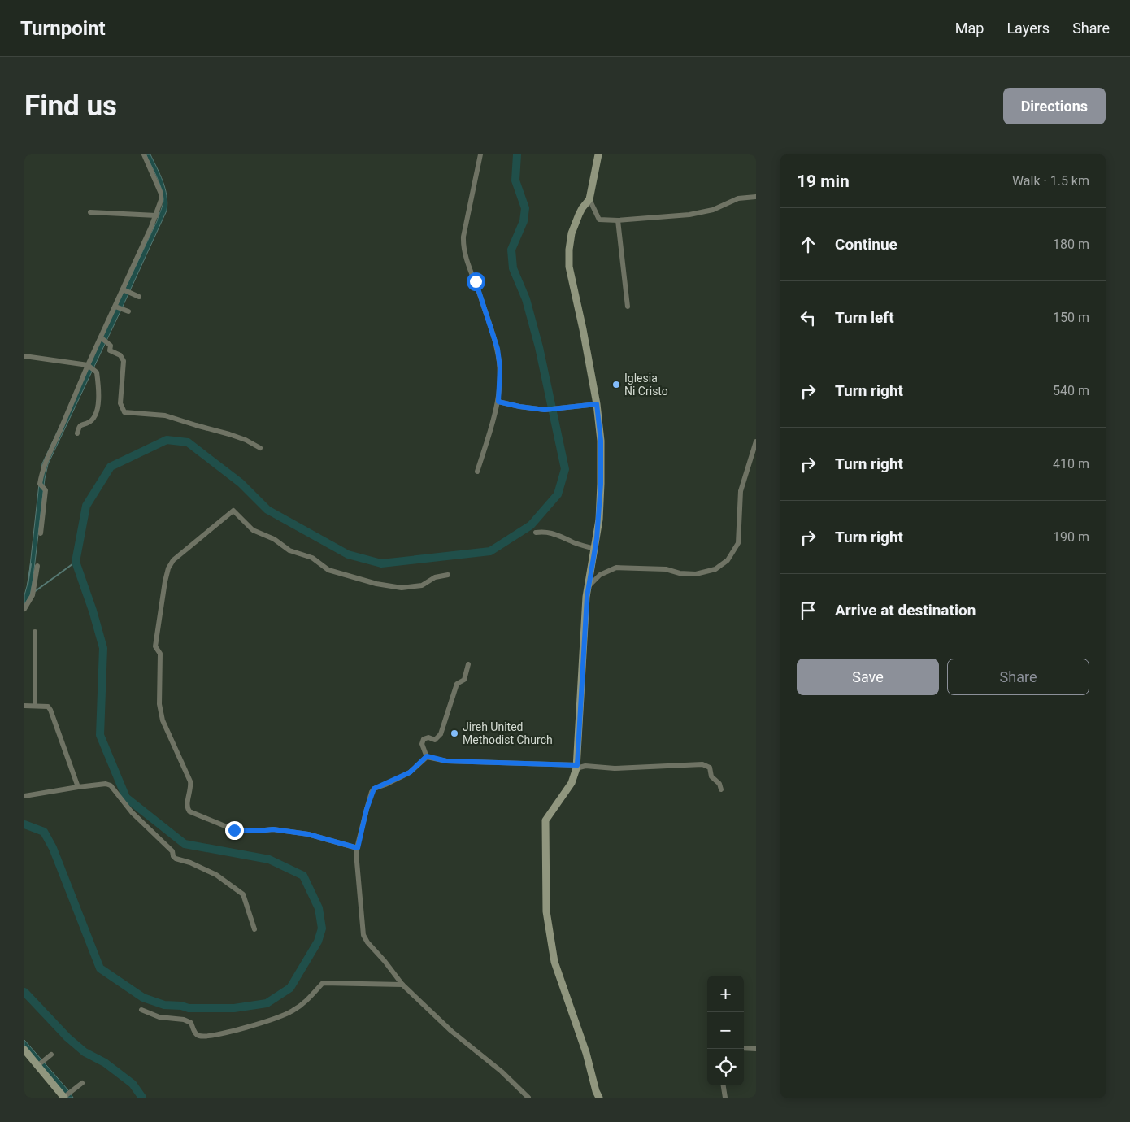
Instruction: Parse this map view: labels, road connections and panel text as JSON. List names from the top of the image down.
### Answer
{
  "places": ["Iglesia Ni Cristo", "Jireh United Methodist Church"],
  "page": {
    "header": "Turnpoint",
    "nav": ["Map", "Layers", "Share"],
    "buttons": [
      "Directions",
      ["Save", "Share"]
    ],
    "title": "Find us",
    "heading": ["19 min", "Walk · 1.5 km"],
    "list": [
      ["Continue", "180 m"],
      ["Turn left", "150 m"],
      ["Turn right", "540 m"],
      ["Turn right", "410 m"],
      ["Turn right", "190 m"],
      "Arrive at destination"
    ],
    "map_buttons": ["+", "−"]
  }
}
